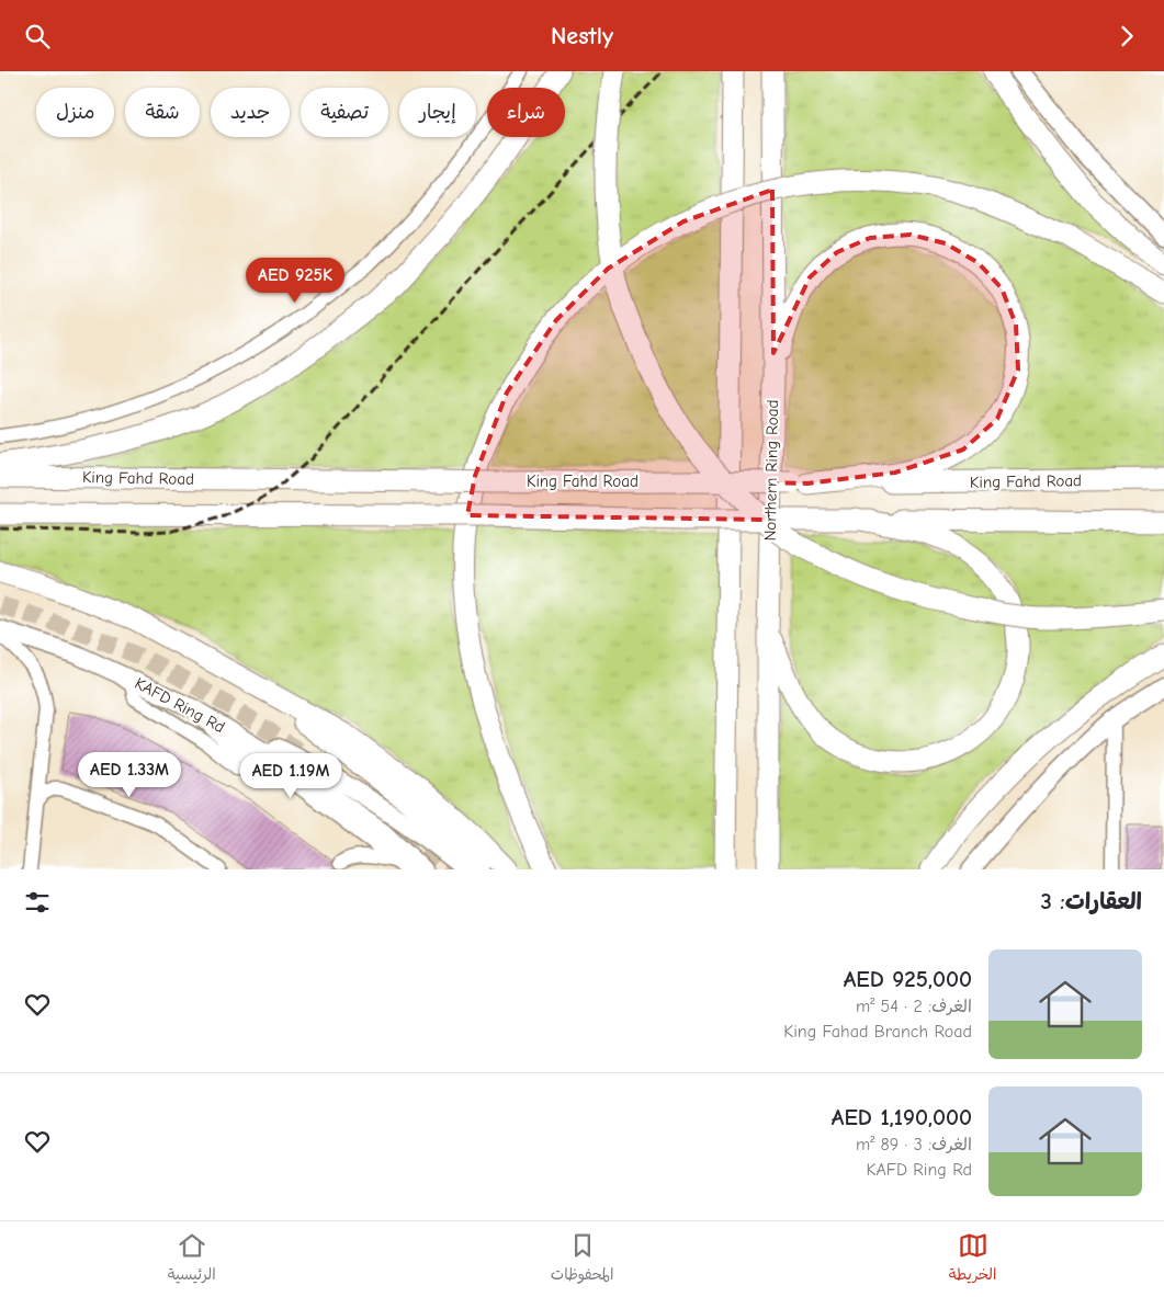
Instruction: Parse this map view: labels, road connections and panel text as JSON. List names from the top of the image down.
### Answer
{
  "streets": {
    "highway": ["Northern Ring Road", "King Fahd Road"],
    "main road": ["KAFD Ring Rd"]
  },
  "page": {
    "header": "Nestly",
    "chip": [
      "شراء",
      "إيجار",
      "تصفية",
      "جديد",
      "شقة",
      "منزل"
    ],
    "price": ["AED 925K", "AED 1.33M", "AED 1.19M"],
    "heading": "العقارات: 3",
    "list": [
      {
        "name": "AED 925,000",
        "note": "الغرف: 2 · 54 m² · King Fahad Branch Road"
      },
      {
        "name": "AED 1,190,000",
        "note": "الغرف: 3 · 89 m² · KAFD Ring Rd"
      }
    ],
    "tabs": ["الخريطة", "المحفوظات", "الرئيسية"]
  }
}
